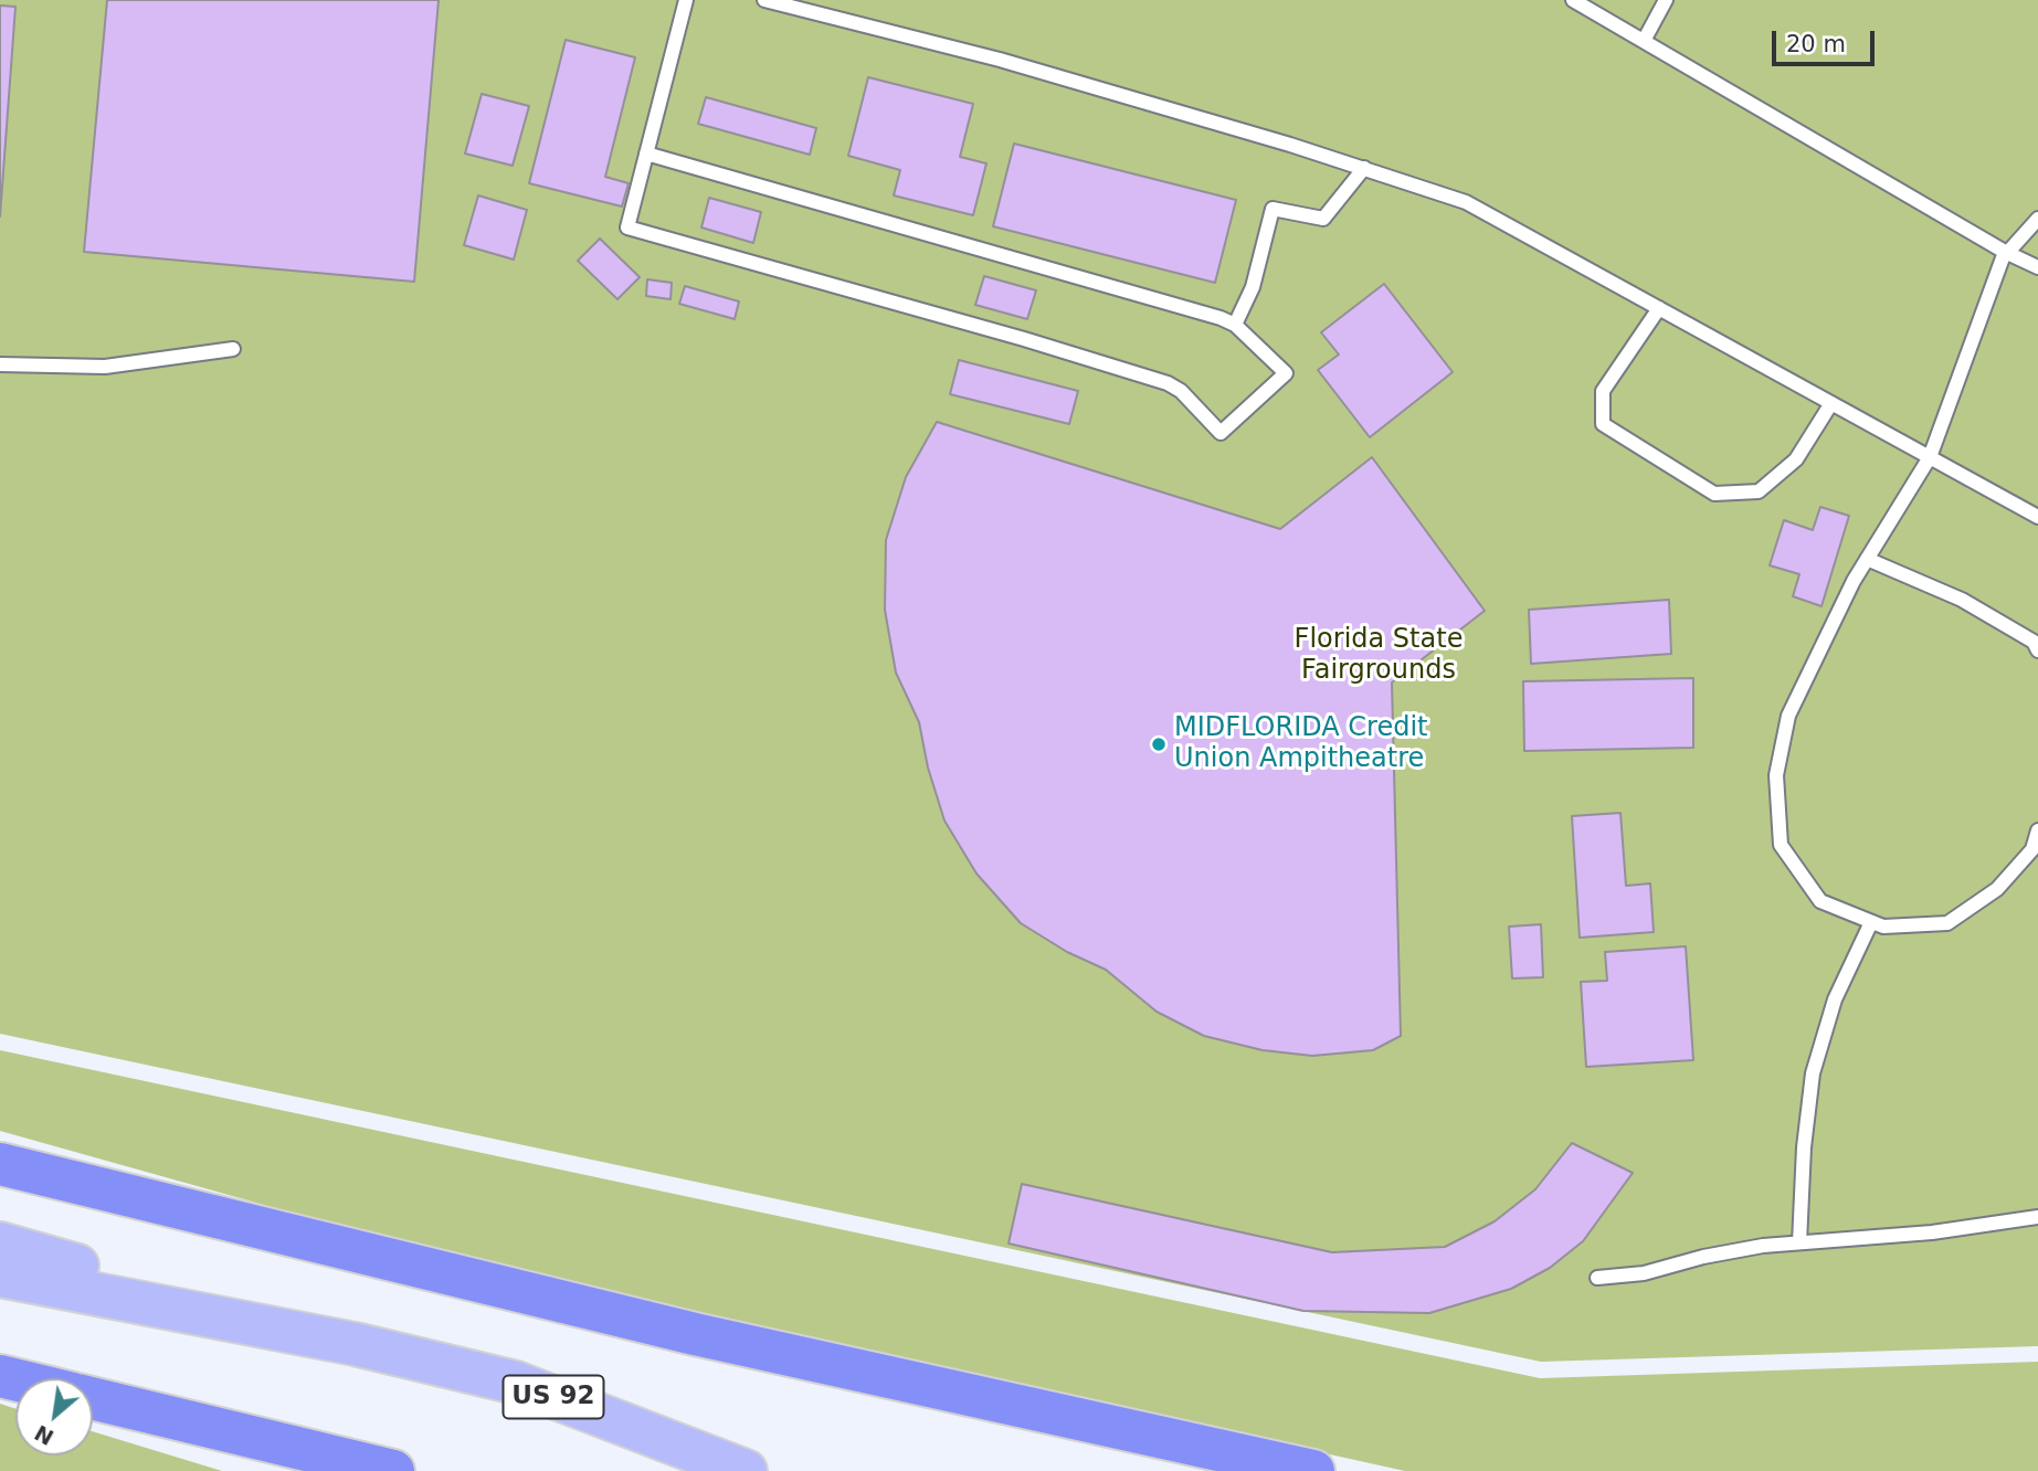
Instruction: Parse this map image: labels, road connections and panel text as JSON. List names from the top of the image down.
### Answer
{
  "streets": {
    "main road": ["US 92"]
  },
  "parks": ["Florida State Fairgrounds"],
  "places": ["MIDFLORIDA Credit Union Ampitheatre"],
  "scale_bar": "20 m",
  "north": "bottom left"
}
